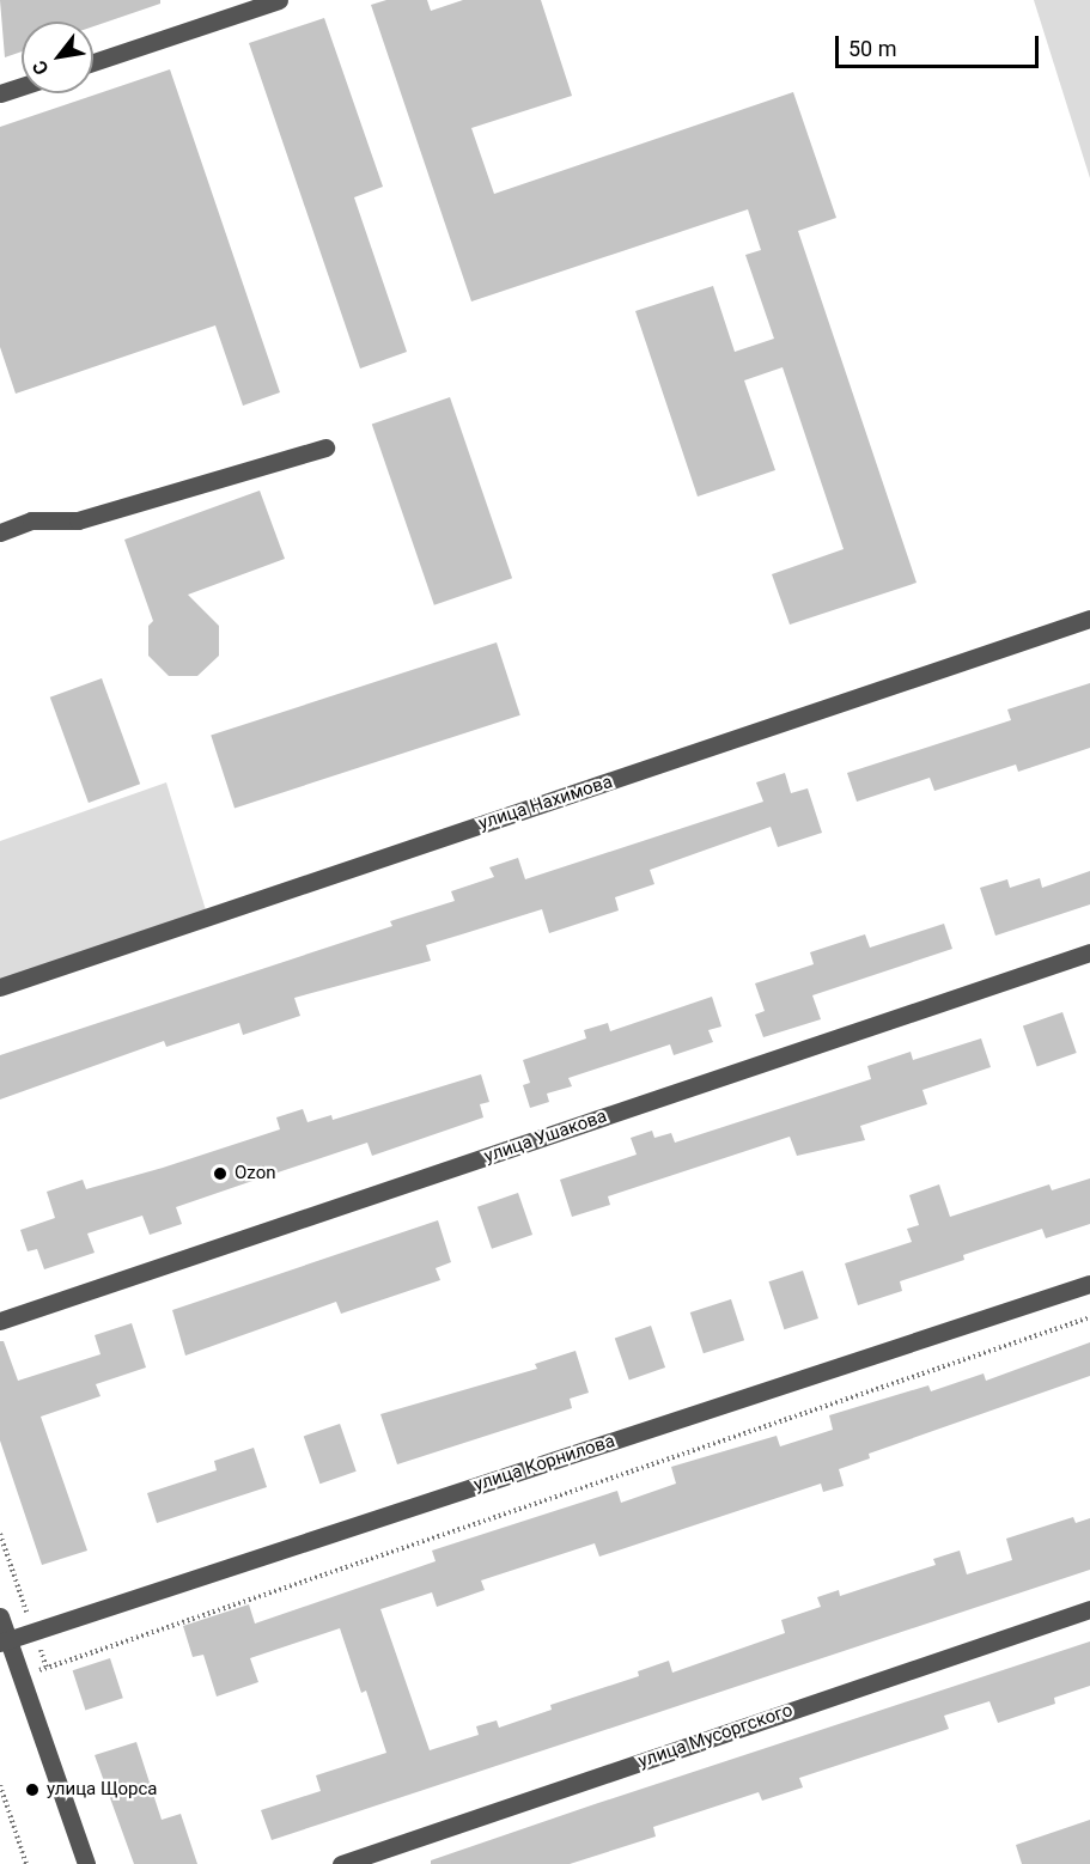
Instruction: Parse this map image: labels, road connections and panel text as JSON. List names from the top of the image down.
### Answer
{
  "streets": {
    "street": [
      "улица Нахимова",
      "улица Ушакова",
      "улица Корнилова",
      "улица Мусоргского"
    ]
  },
  "places": ["Ozon", "улица Щорса"],
  "scale_bar": "50 m",
  "north": "bottom left"
}
